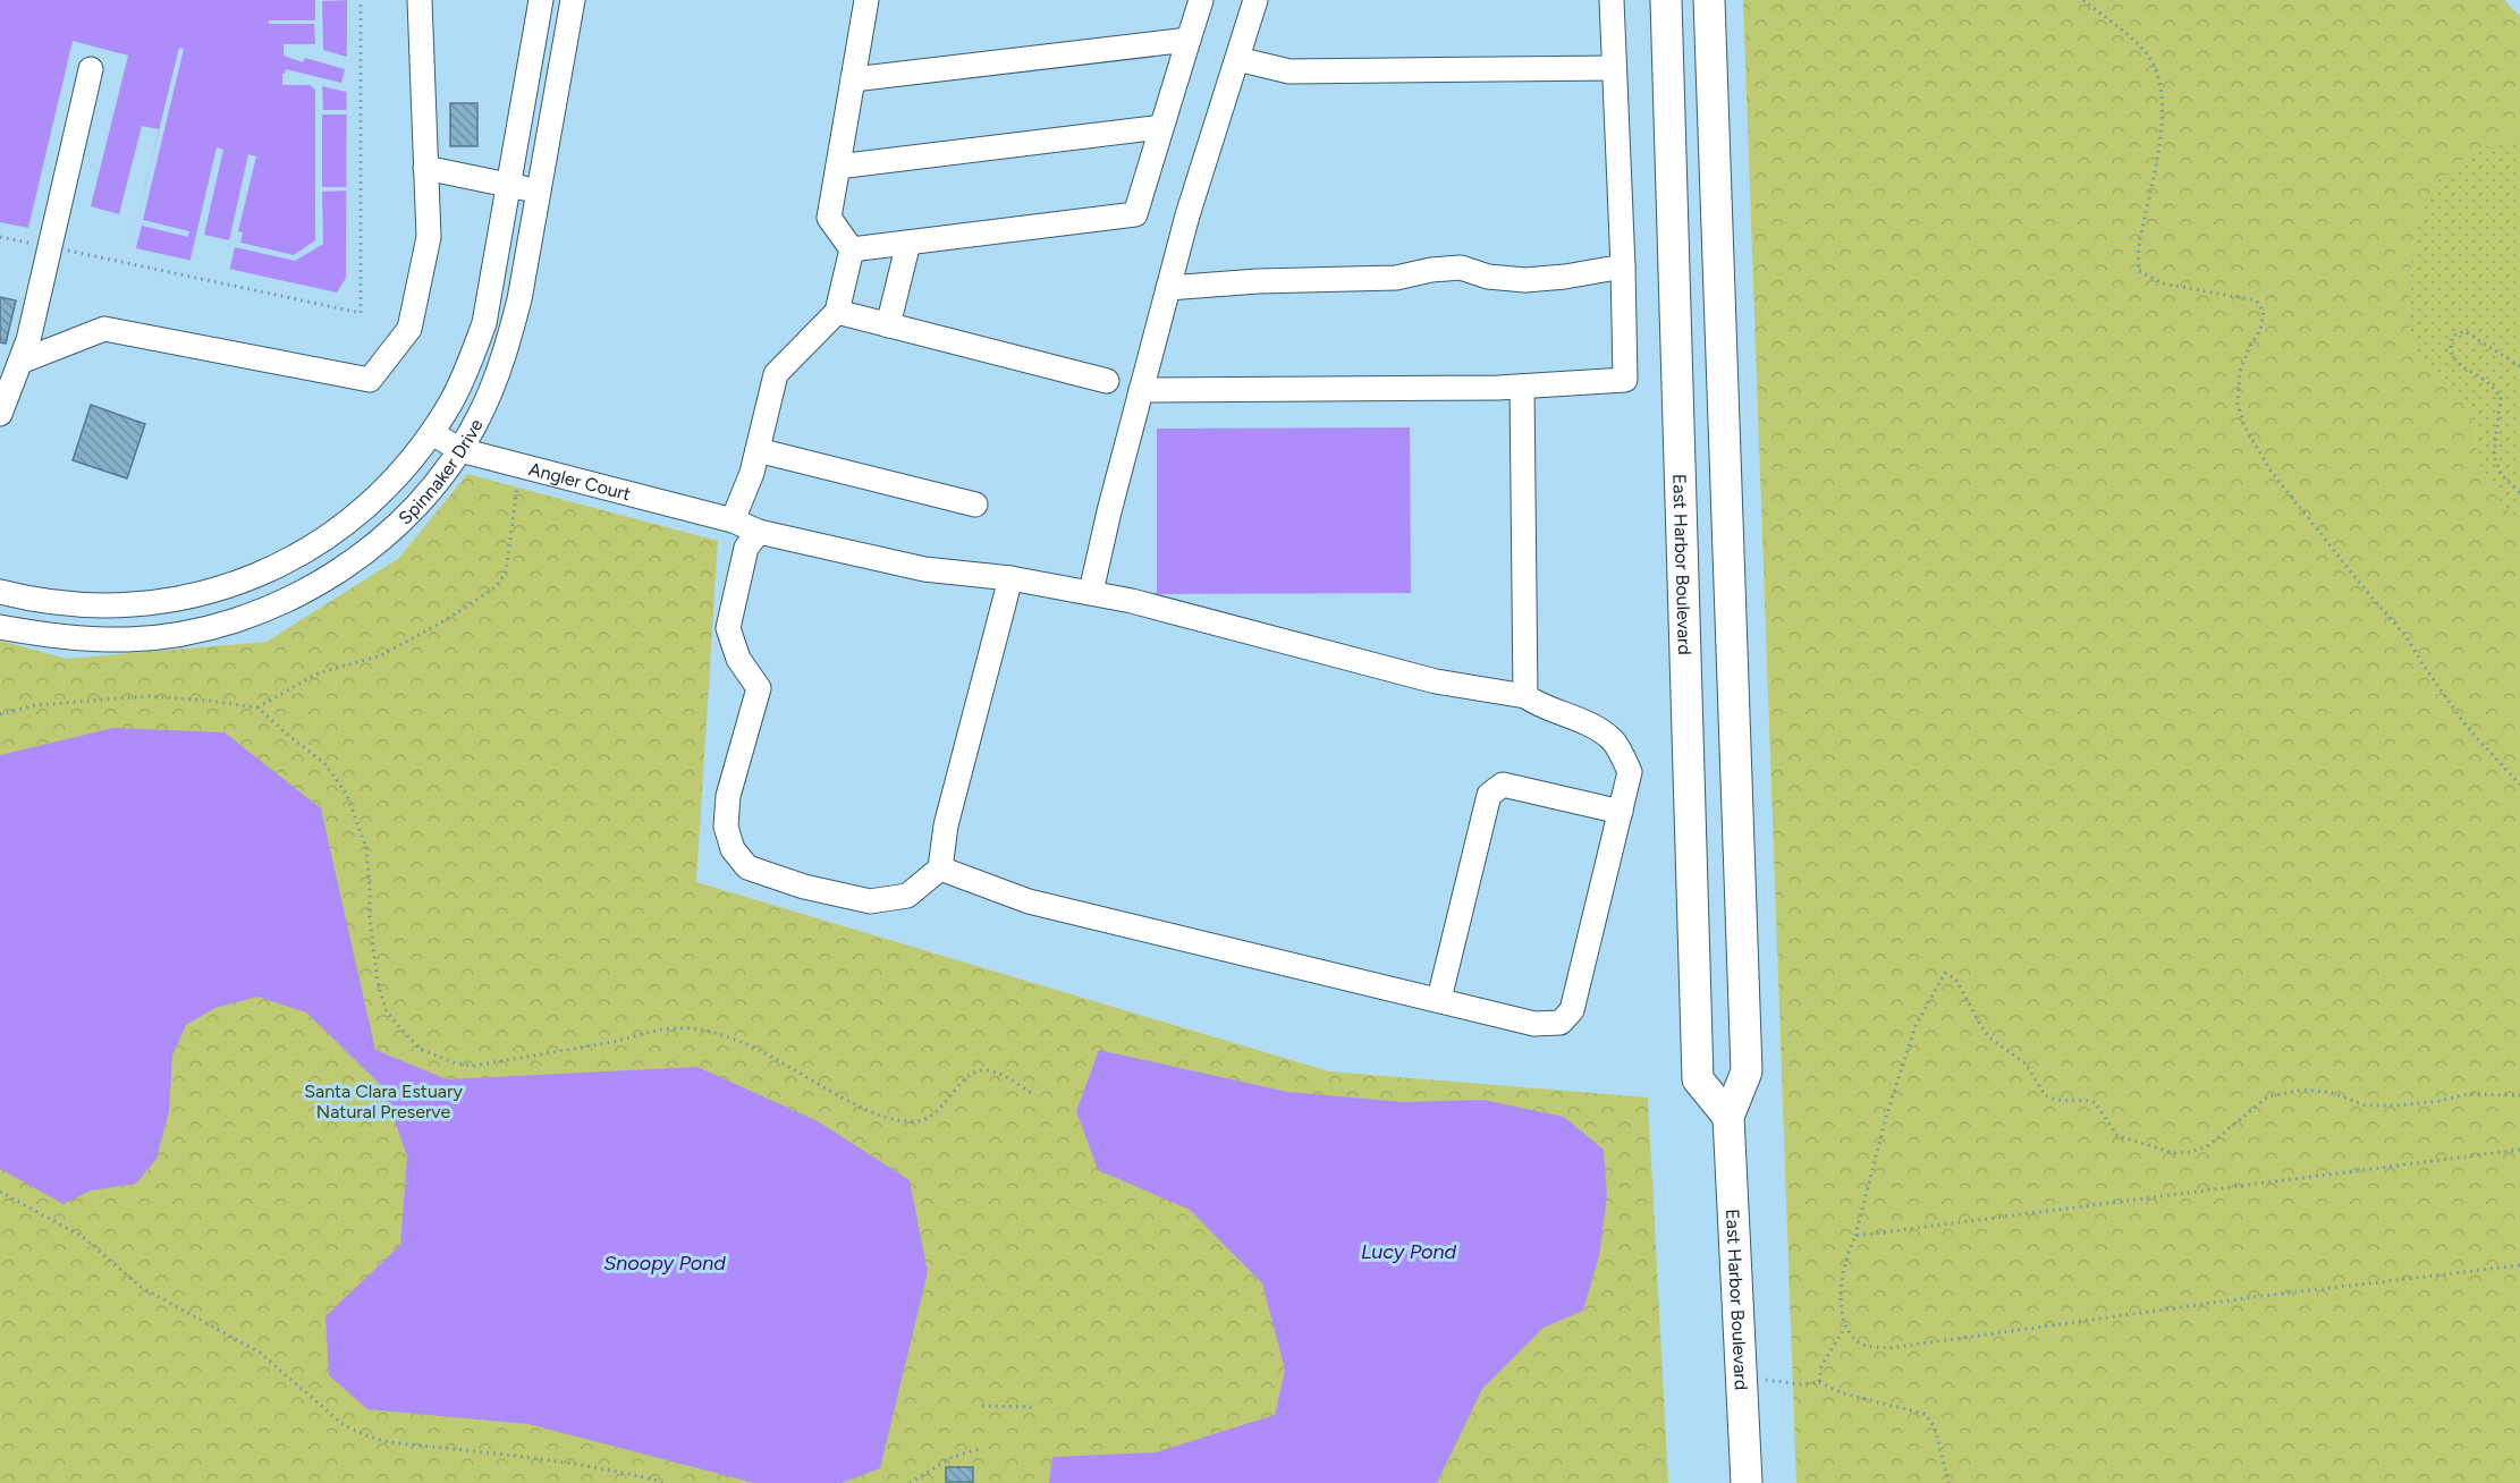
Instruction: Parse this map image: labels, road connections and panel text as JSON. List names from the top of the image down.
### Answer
{
  "streets": {
    "main road": ["East Harbor Boulevard"],
    "street": ["Spinnaker Drive", "Angler Court"]
  },
  "crossings": [
    ["Spinnaker Drive", "Angler Court"]
  ],
  "water": ["Lucy Pond", "Snoopy Pond"],
  "parks": ["Santa Clara Estuary Natural Preserve"]
}
